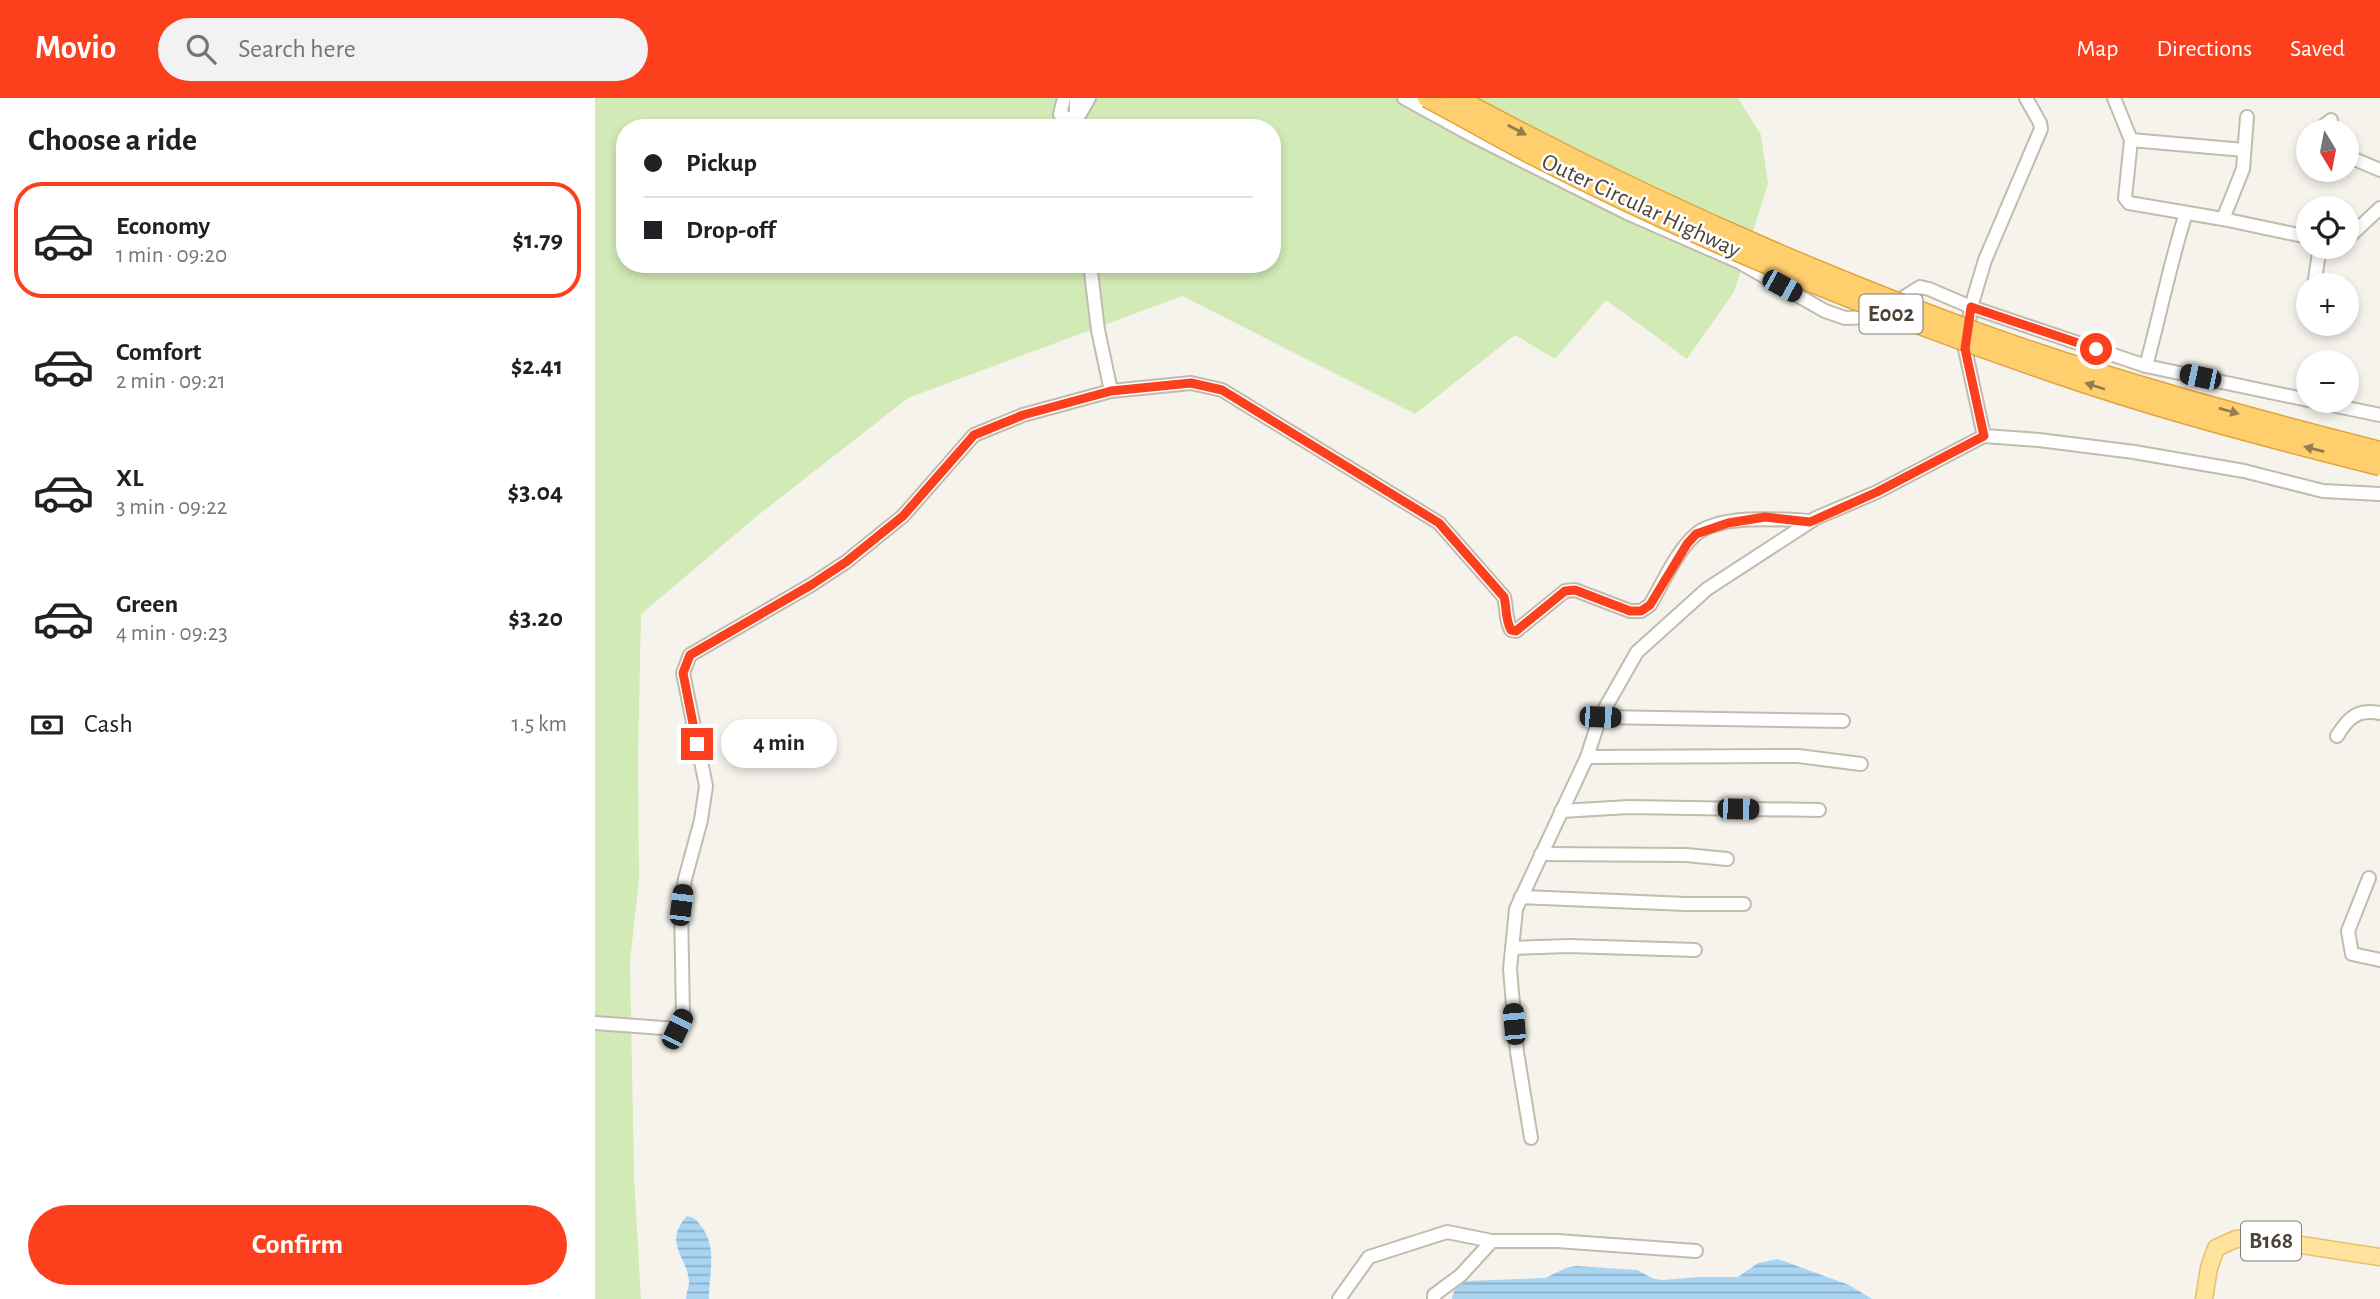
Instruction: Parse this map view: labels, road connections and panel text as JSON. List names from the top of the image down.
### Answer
{
  "streets": {
    "highway": ["Outer Circular Highway", "E002"],
    "main road": ["B168"]
  },
  "north": "bottom",
  "page": {
    "header": "Movio",
    "search": "Search here",
    "nav": ["Map", "Directions", "Saved"],
    "heading": "Choose a ride",
    "map_buttons": ["+", "−"],
    "banner": ["Pickup", "Drop-off"],
    "list": [
      {
        "name": "Economy",
        "note": "1 min · 09:20",
        "value": "$1.79"
      },
      {
        "name": "Comfort",
        "note": "2 min · 09:21",
        "value": "$2.41"
      },
      {
        "name": "XL",
        "note": "3 min · 09:22",
        "value": "$3.04"
      },
      {
        "name": "Green",
        "note": "4 min · 09:23",
        "value": "$3.20"
      }
    ],
    "pay": ["Cash", "1.5 km"],
    "bubble": "4 min",
    "buttons": "Confirm"
  }
}
